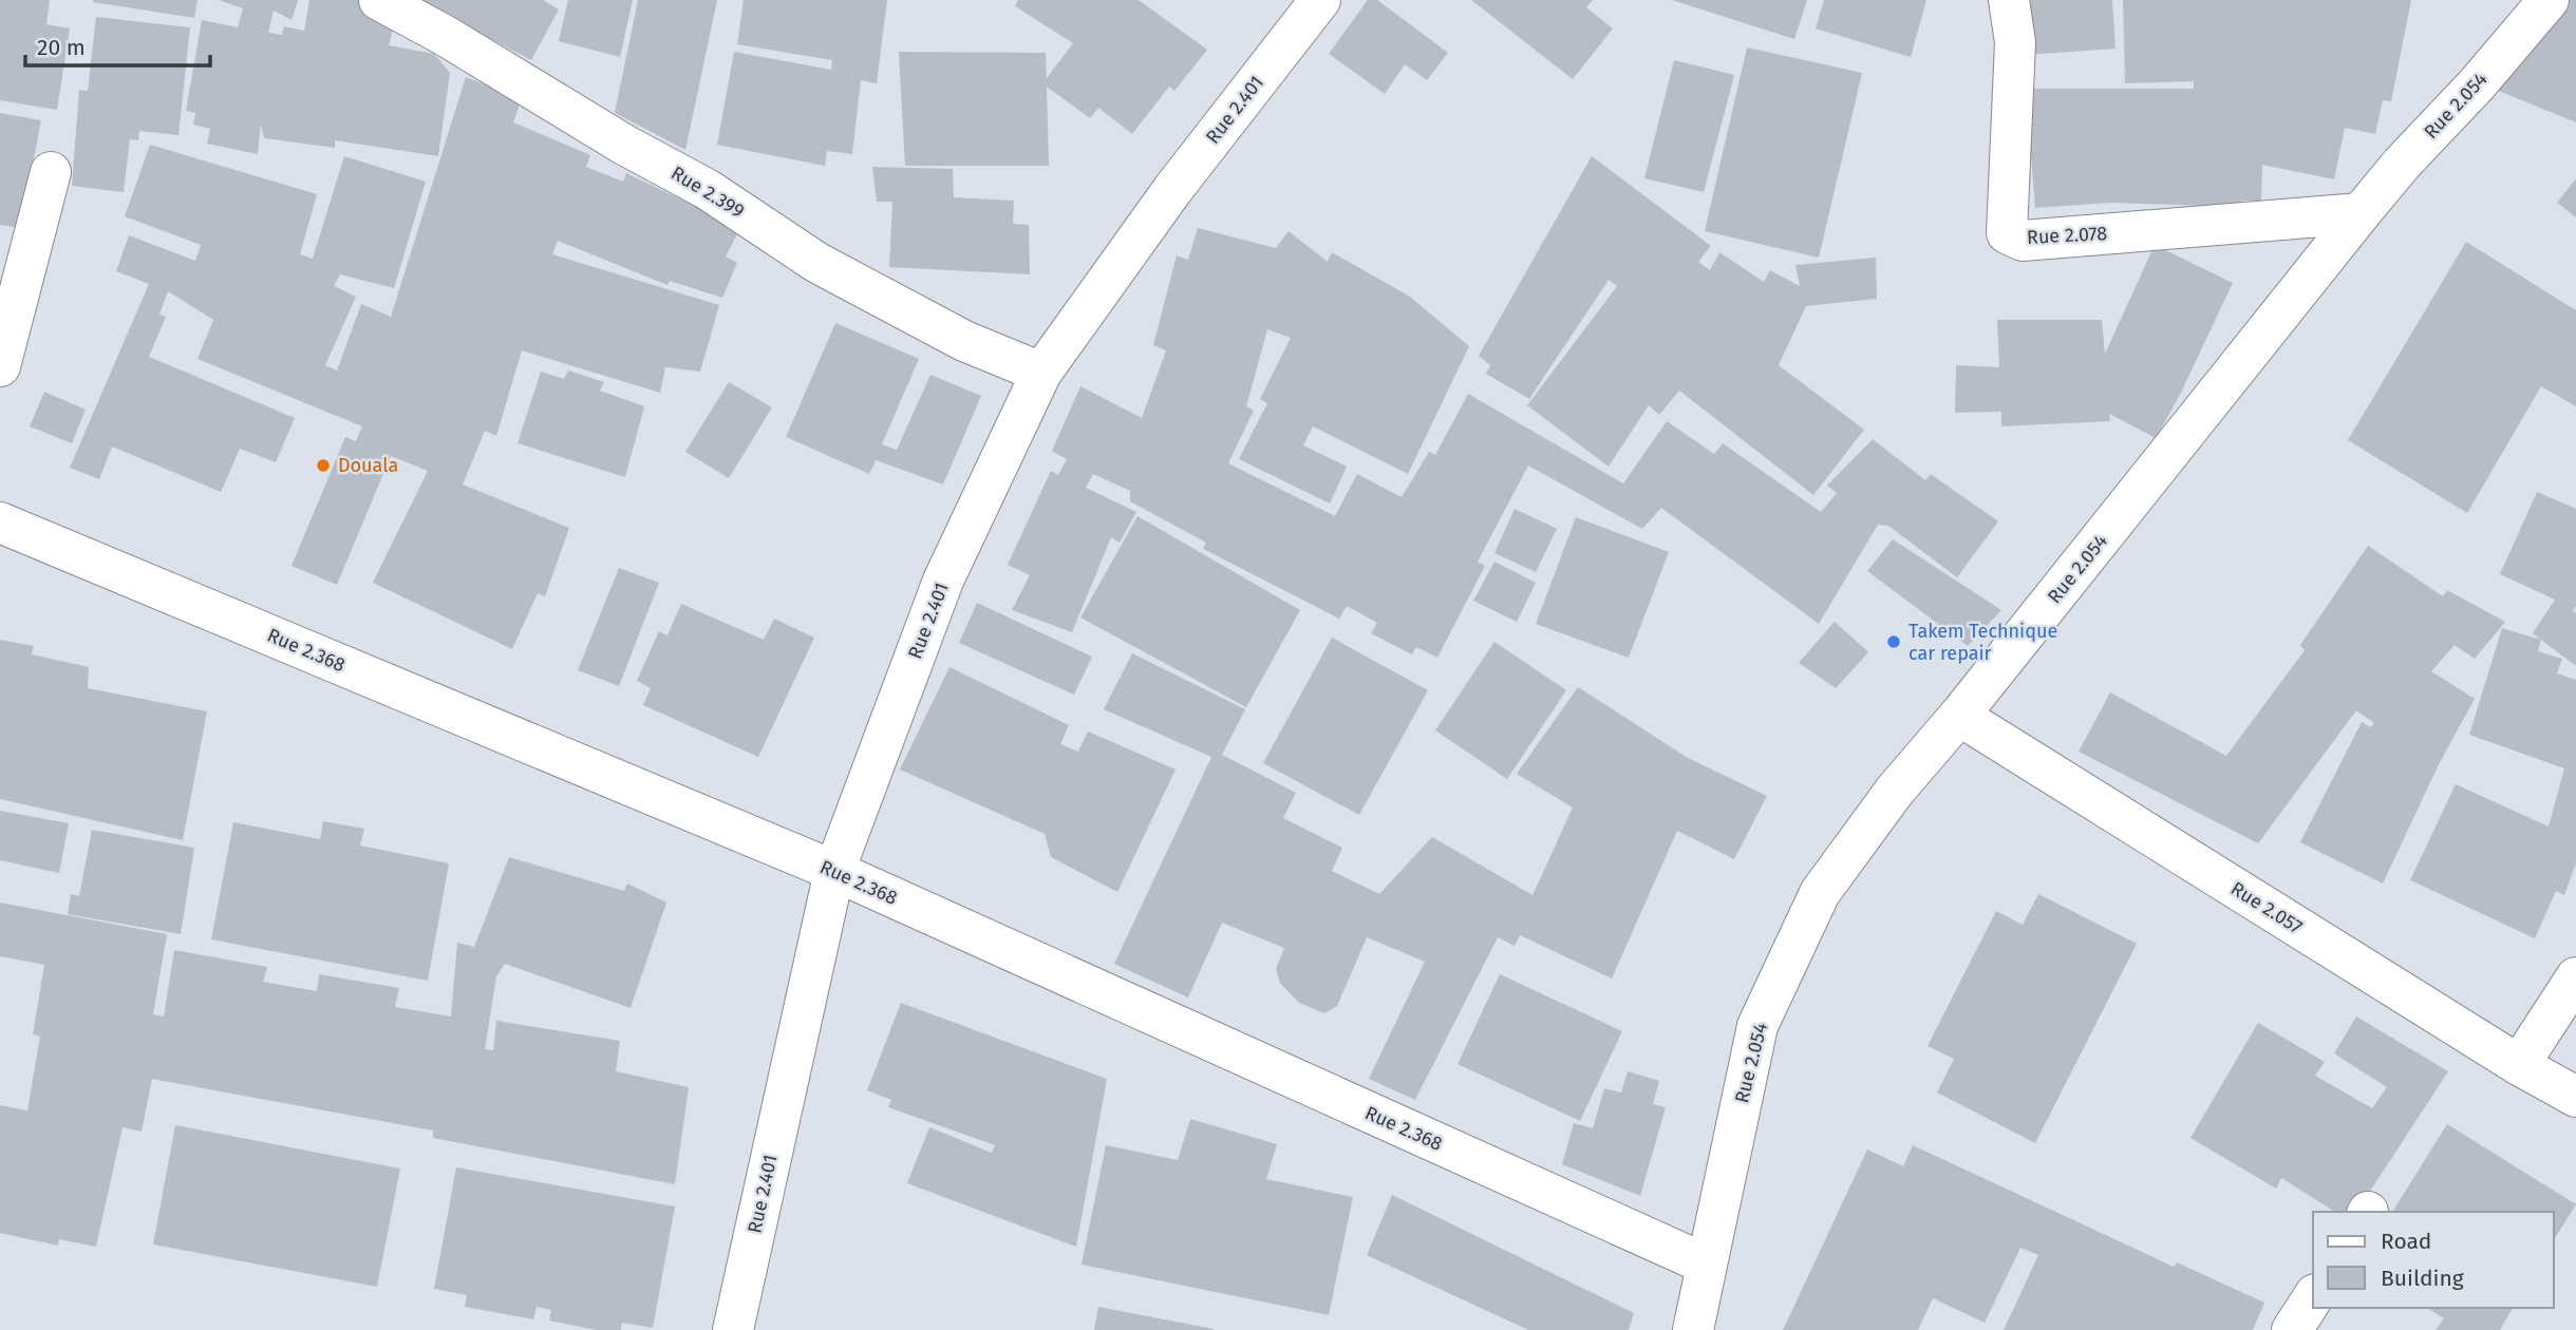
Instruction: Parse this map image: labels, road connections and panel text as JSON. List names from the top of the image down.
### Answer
{
  "streets": {
    "street": [
      "Rue 2.054",
      "Rue 2.401",
      "Rue 2.399",
      "Rue 2.078",
      "Rue 2.368",
      "Rue 2.057"
    ]
  },
  "crossings": [
    ["Rue 2.054", "Rue 2.078"],
    ["Rue 2.054", "Rue 2.368"],
    ["Rue 2.054", "Rue 2.057"],
    ["Rue 2.401", "Rue 2.399"],
    ["Rue 2.401", "Rue 2.368"]
  ],
  "places": ["Douala", "Takem Technique car repair"],
  "legend": ["Road", "Building"],
  "scale_bar": "20 m"
}
